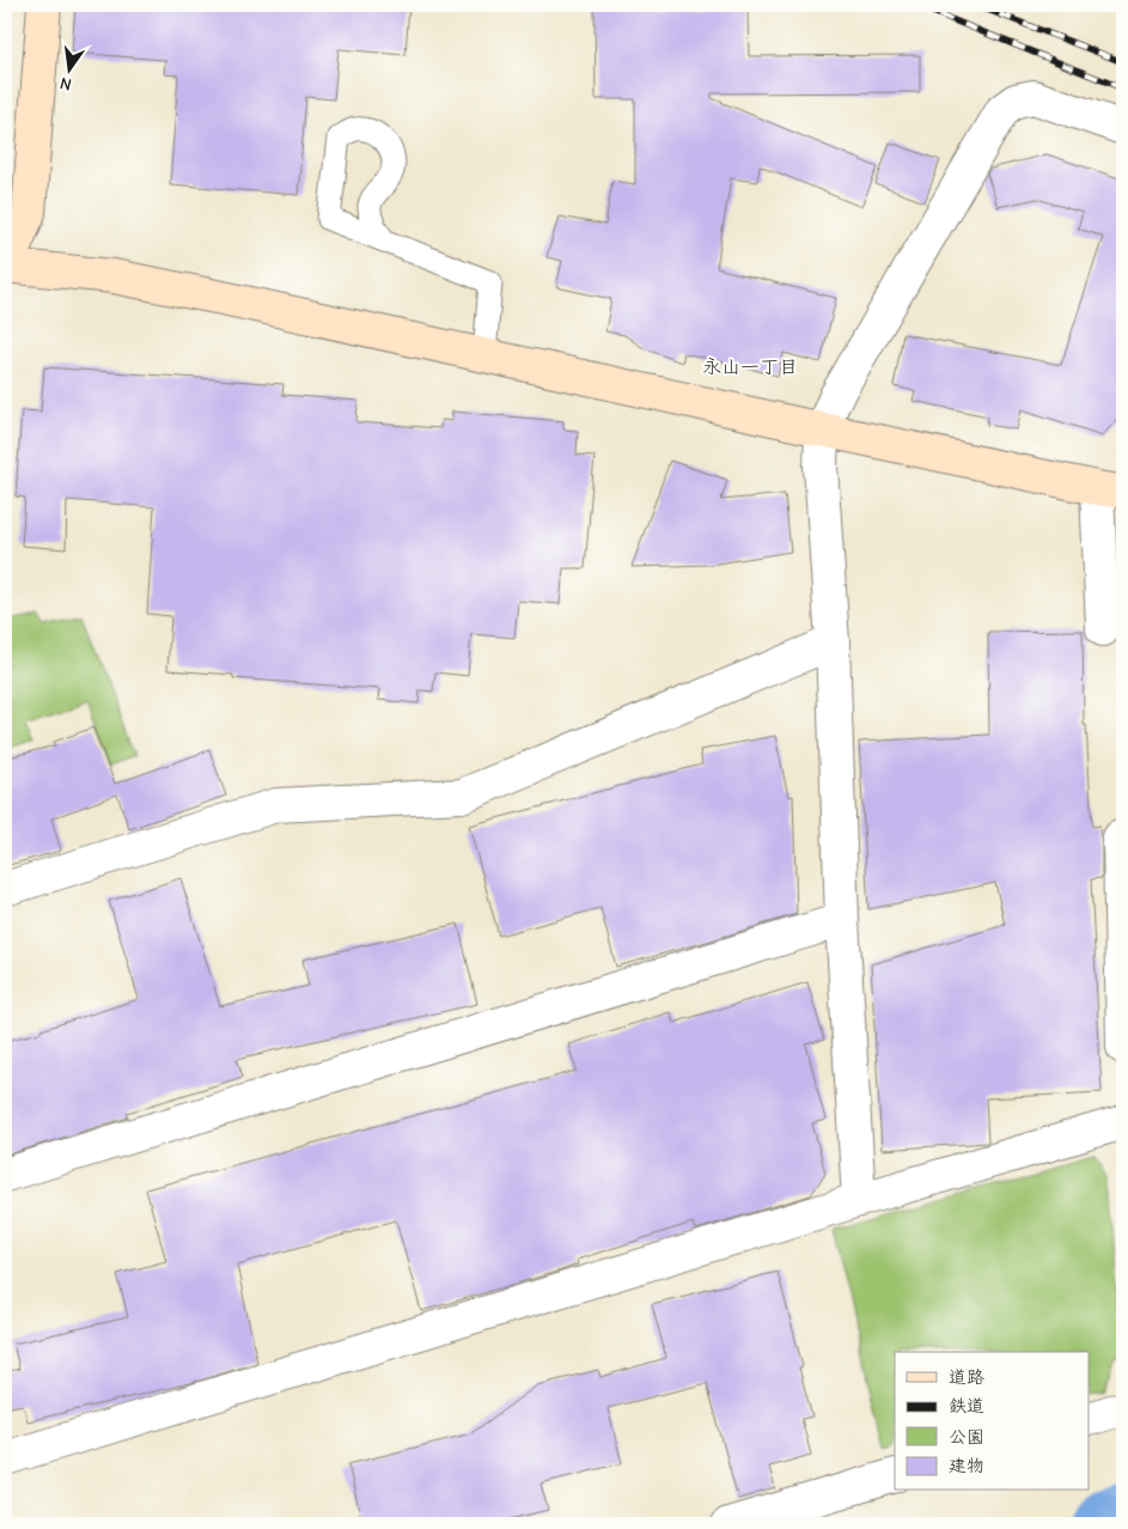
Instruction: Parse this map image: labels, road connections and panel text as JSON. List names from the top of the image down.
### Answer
{
  "districts": ["永山一丁目"],
  "legend": [
    "道路",
    "鉄道",
    "公園",
    "建物"
  ],
  "north": "bottom"
}
